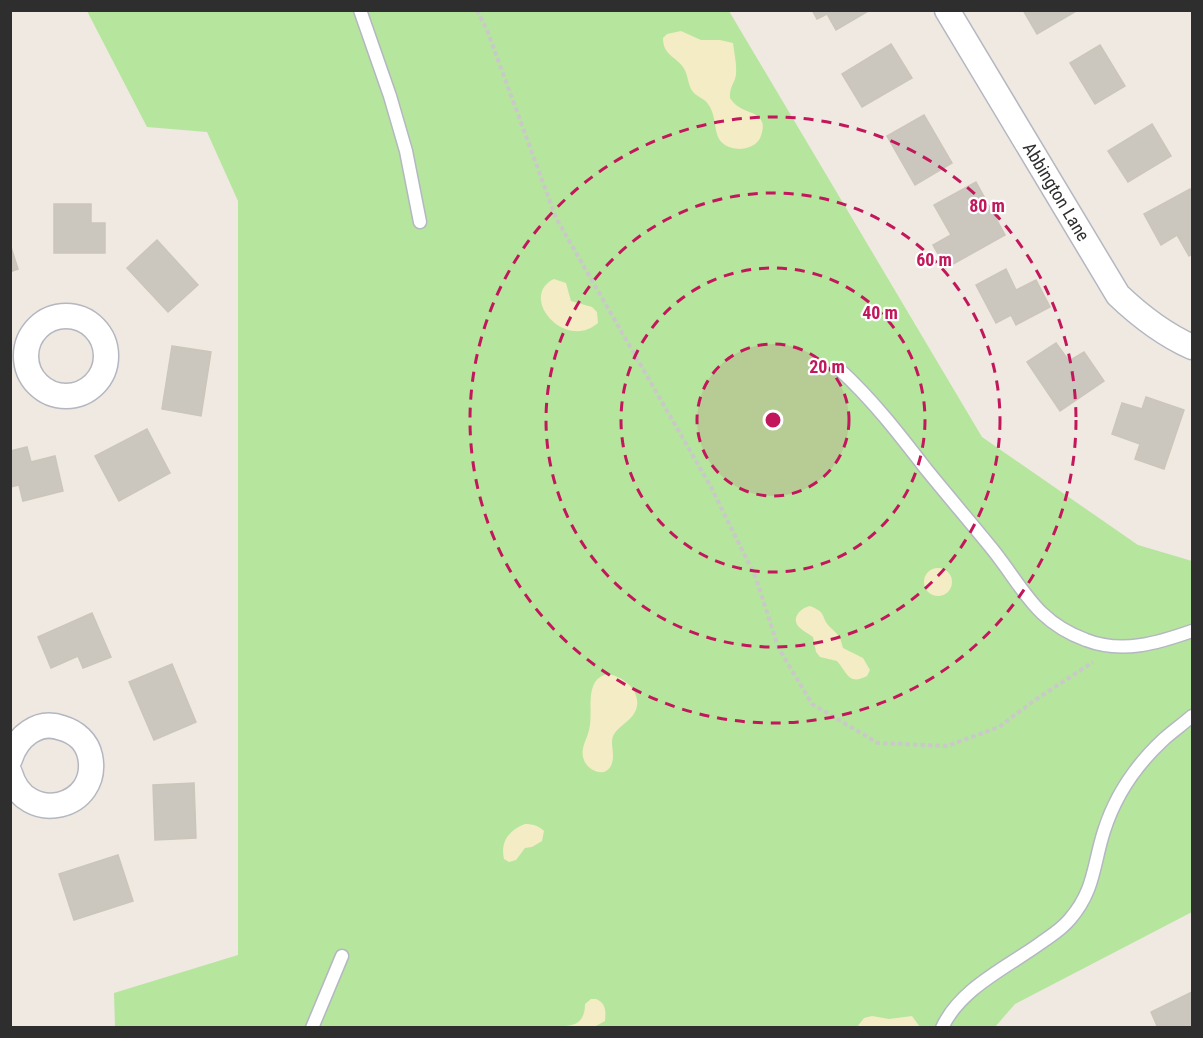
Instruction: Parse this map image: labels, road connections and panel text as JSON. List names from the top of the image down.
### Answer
{
  "streets": {
    "street": ["Abbington Lane"]
  },
  "rings": [
    "80 m",
    "60 m",
    "40 m",
    "20 m"
  ]
}
